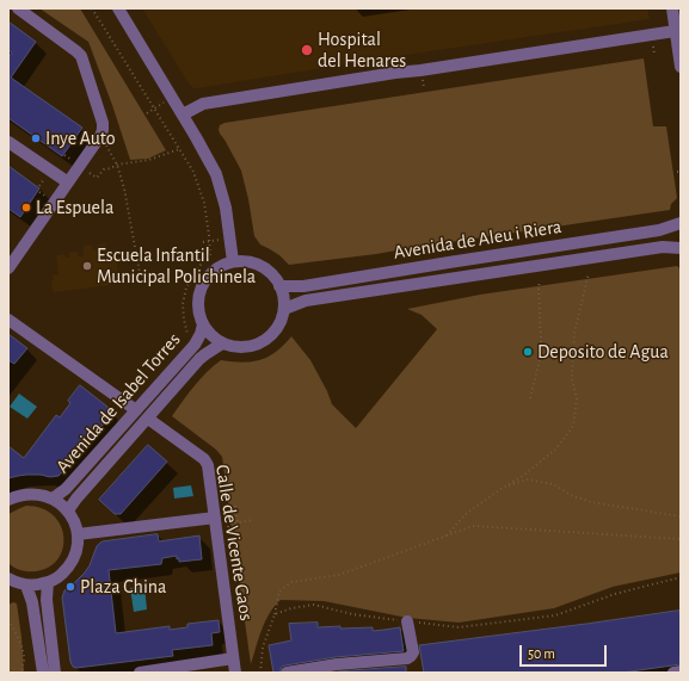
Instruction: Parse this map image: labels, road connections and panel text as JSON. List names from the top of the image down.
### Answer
{
  "streets": {
    "street": ["Avenida de Aleu i Riera", "Avenida de Isabel Torres", "Calle de Vicente Gaos"]
  },
  "crossings": [
    ["Avenida de Aleu i Riera", "Avenida de Isabel Torres"],
    ["Avenida de Isabel Torres", "Calle de Vicente Gaos"]
  ],
  "places": [
    "Hospital del Henares",
    "Inye Auto",
    "La Espuela",
    "Escuela Infantil Municipal Polichinela",
    "Deposito de Agua",
    "Plaza China"
  ],
  "scale_bar": "50 m"
}
